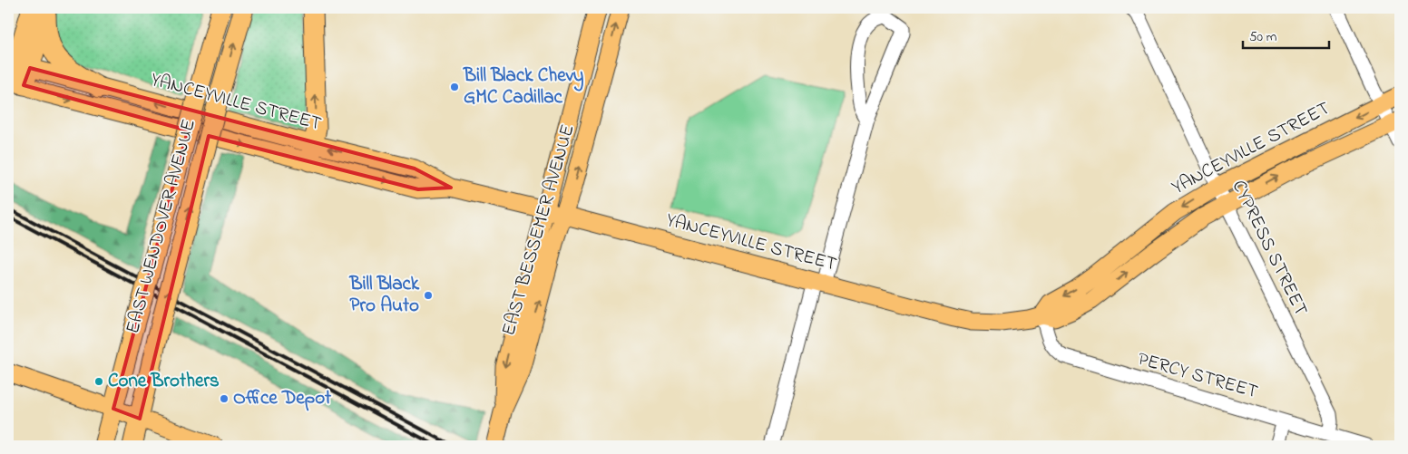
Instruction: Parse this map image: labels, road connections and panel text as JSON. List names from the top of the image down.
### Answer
{
  "streets": {
    "highway": ["EAST WENDOVER AVENUE"],
    "main road": ["YANCEYVILLE STREET", "EAST BESSEMER AVENUE"],
    "street": ["CYPRESS STREET", "PERCY STREET"]
  },
  "crossings": [
    ["YANCEYVILLE STREET", "EAST BESSEMER AVENUE"],
    ["YANCEYVILLE STREET", "CYPRESS STREET"],
    ["YANCEYVILLE STREET", "PERCY STREET"],
    ["CYPRESS STREET", "PERCY STREET"]
  ],
  "places": [
    "Bill Black Chevy GMC Cadillac",
    "Bill Black Pro Auto",
    "Cone Brothers",
    "Office Depot"
  ],
  "scale_bar": "50 m"
}
